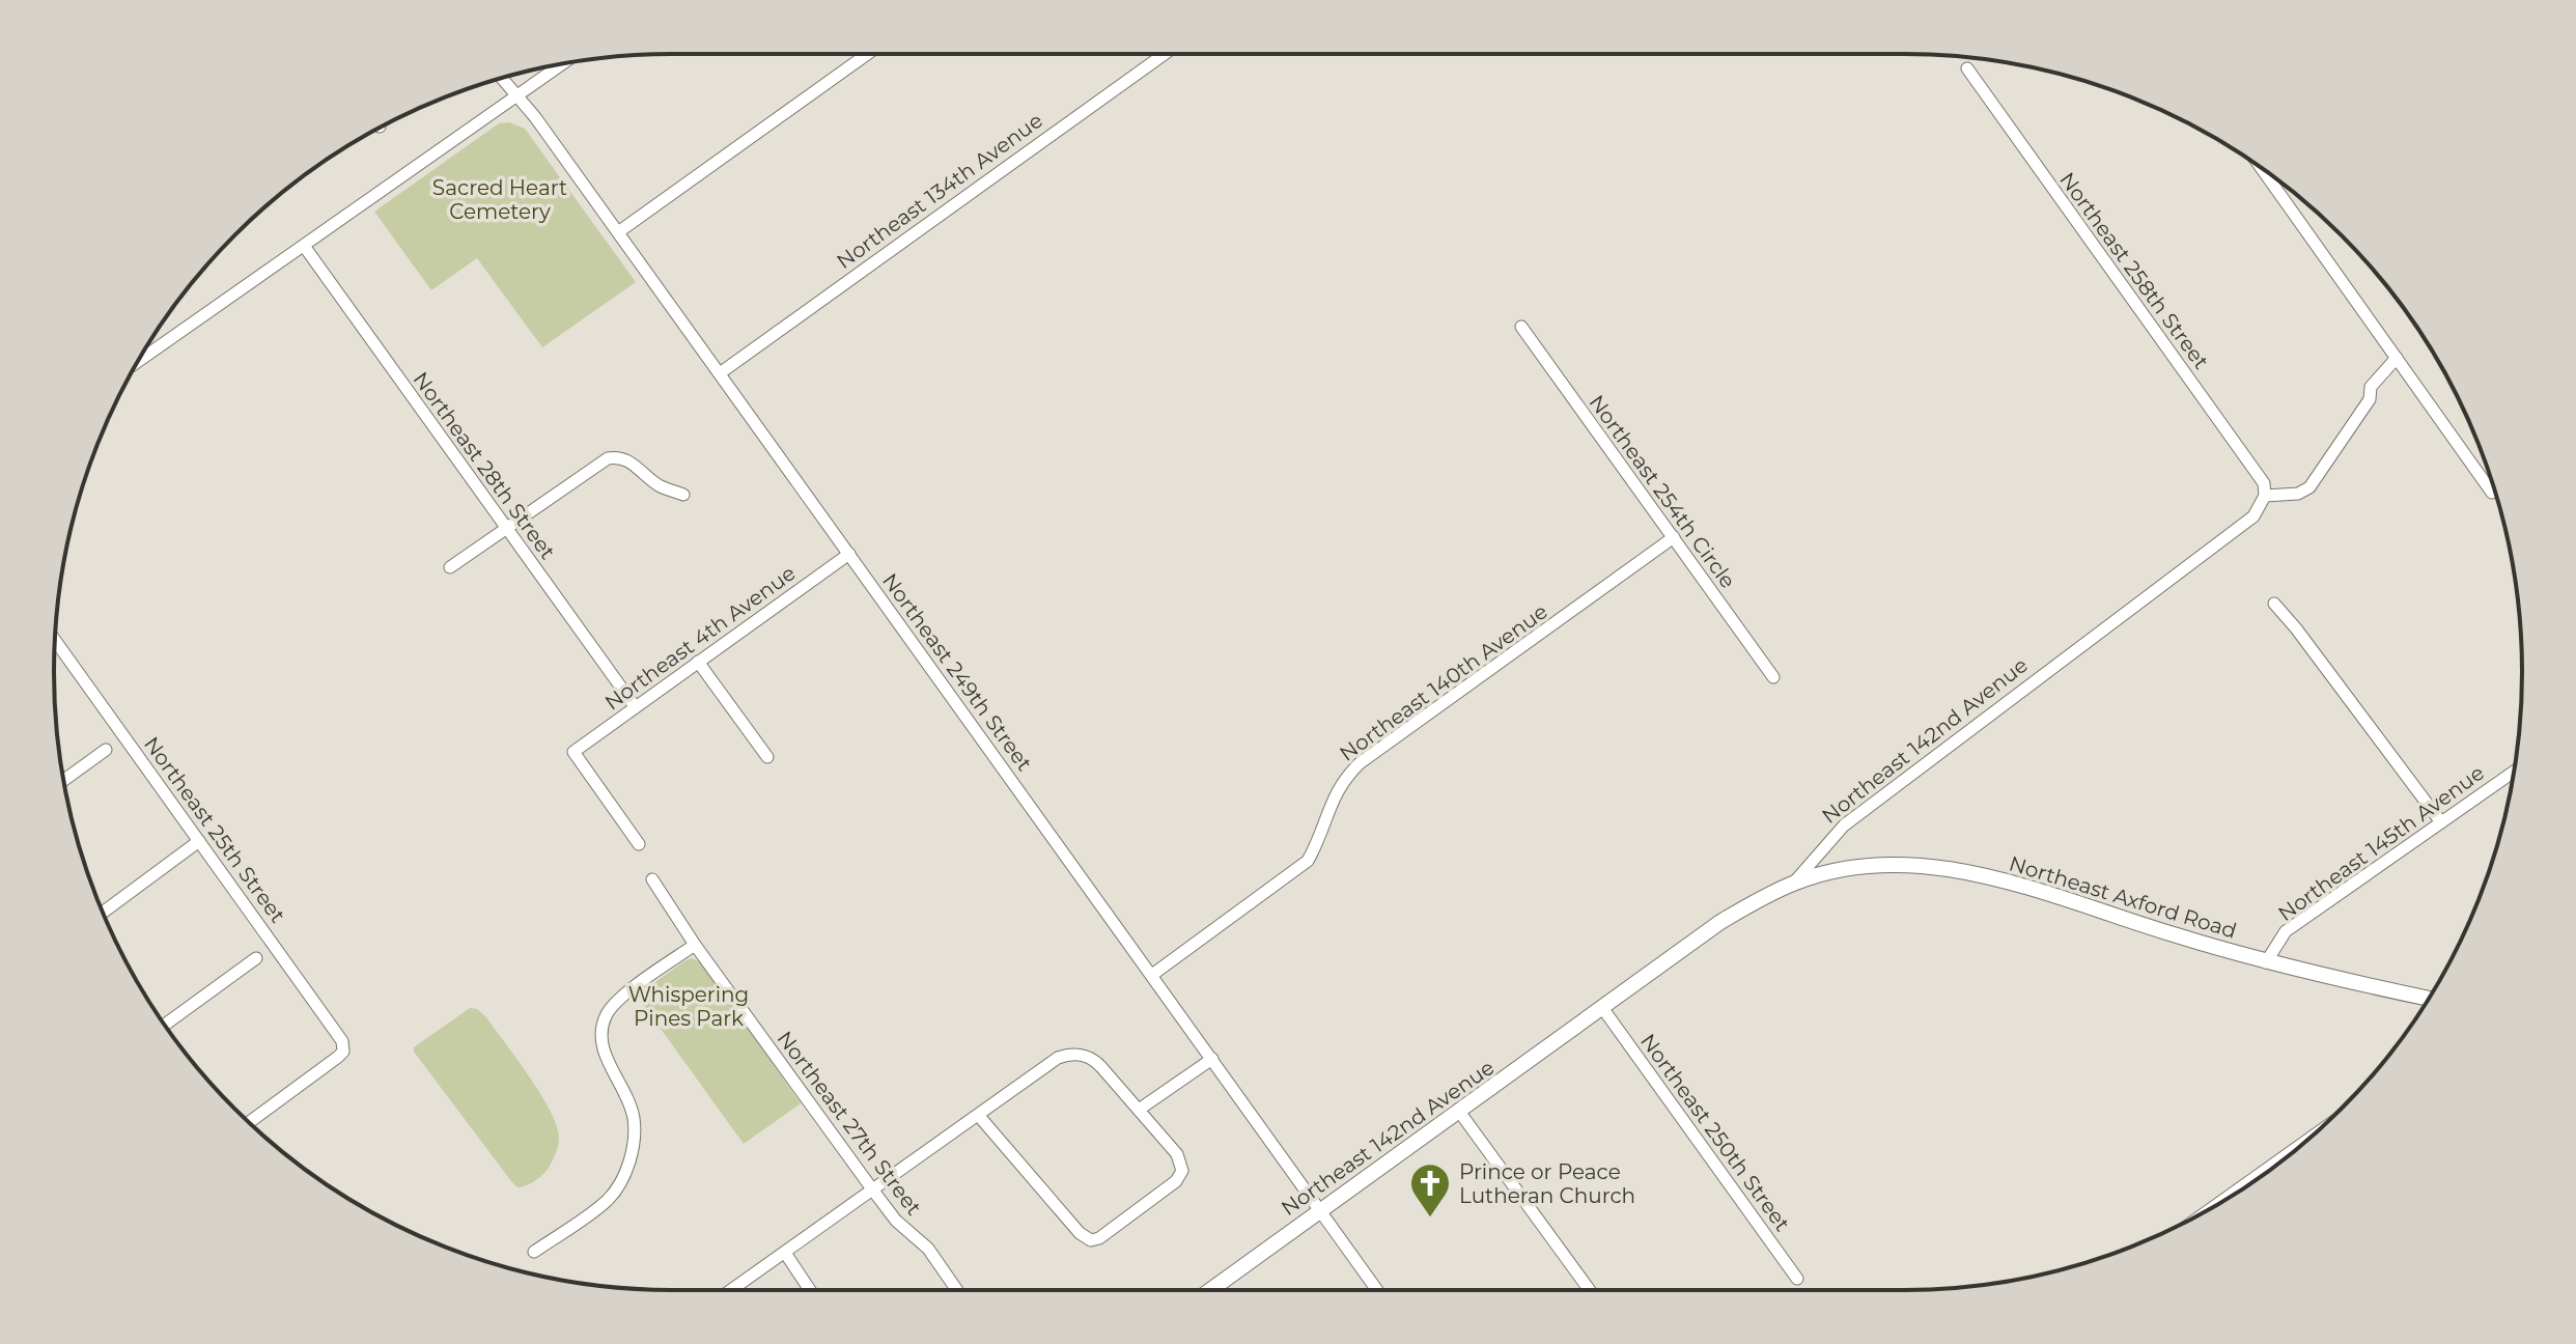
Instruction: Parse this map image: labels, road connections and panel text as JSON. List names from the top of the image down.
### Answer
{
  "streets": {
    "main road": ["Northeast 142nd Avenue", "Northeast Axford Road"],
    "street": [
      "Northeast 134th Avenue",
      "Northeast 258th Street",
      "Northeast 28th Street",
      "Northeast 254th Circle",
      "Northeast 4th Avenue",
      "Northeast 249th Street",
      "Northeast 140th Avenue",
      "Northeast 25th Street",
      "Northeast 145th Avenue",
      "Northeast 27th Street",
      "Northeast 250th Street"
    ]
  },
  "crossings": [
    ["Northeast 134th Avenue", "Northeast 249th Street"],
    ["Northeast 258th Street", "Northeast 142nd Avenue"],
    ["Northeast 28th Street", "Northeast 4th Avenue"],
    ["Northeast 254th Circle", "Northeast 140th Avenue"],
    ["Northeast 4th Avenue", "Northeast 249th Street"],
    ["Northeast 249th Street", "Northeast 140th Avenue"],
    ["Northeast 249th Street", "Northeast 142nd Avenue"],
    ["Northeast 142nd Avenue", "Northeast Axford Road"],
    ["Northeast 142nd Avenue", "Northeast 250th Street"],
    ["Northeast 145th Avenue", "Northeast Axford Road"]
  ],
  "parks": ["Sacred Heart Cemetery", "Whispering Pines Park"],
  "places": {
    "church": ["Prince or Peace Lutheran Church"]
  }
}
